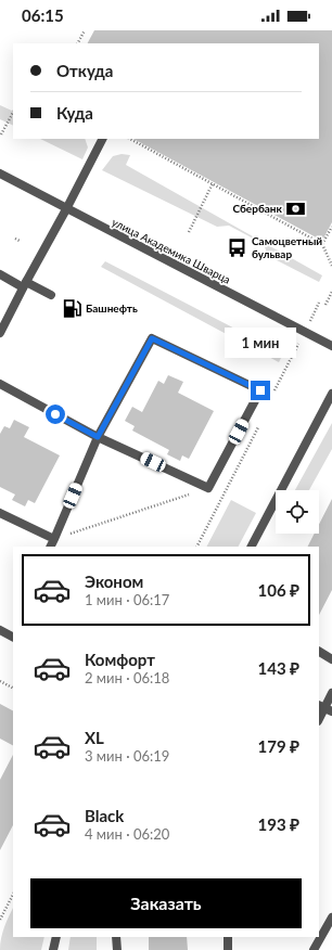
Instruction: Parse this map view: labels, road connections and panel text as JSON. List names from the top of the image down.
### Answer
{
  "streets": {
    "street": ["улица Академика Шварца"]
  },
  "places": {
    "bank": ["Сбербанк"],
    "bus stop": ["Самоцветный бульвар"],
    "fuel station": ["Башнефть"]
  },
  "page": {
    "status": "06:15",
    "banner": ["Откуда", "Куда"],
    "bubble": "1 мин",
    "list": [
      {
        "name": "Эконом",
        "note": "1 мин · 06:17",
        "value": "106 ₽"
      },
      {
        "name": "Комфорт",
        "note": "2 мин · 06:18",
        "value": "143 ₽"
      },
      {
        "name": "XL",
        "note": "3 мин · 06:19",
        "value": "179 ₽"
      },
      {
        "name": "Black",
        "note": "4 мин · 06:20",
        "value": "193 ₽"
      }
    ],
    "buttons": "Заказать"
  }
}
